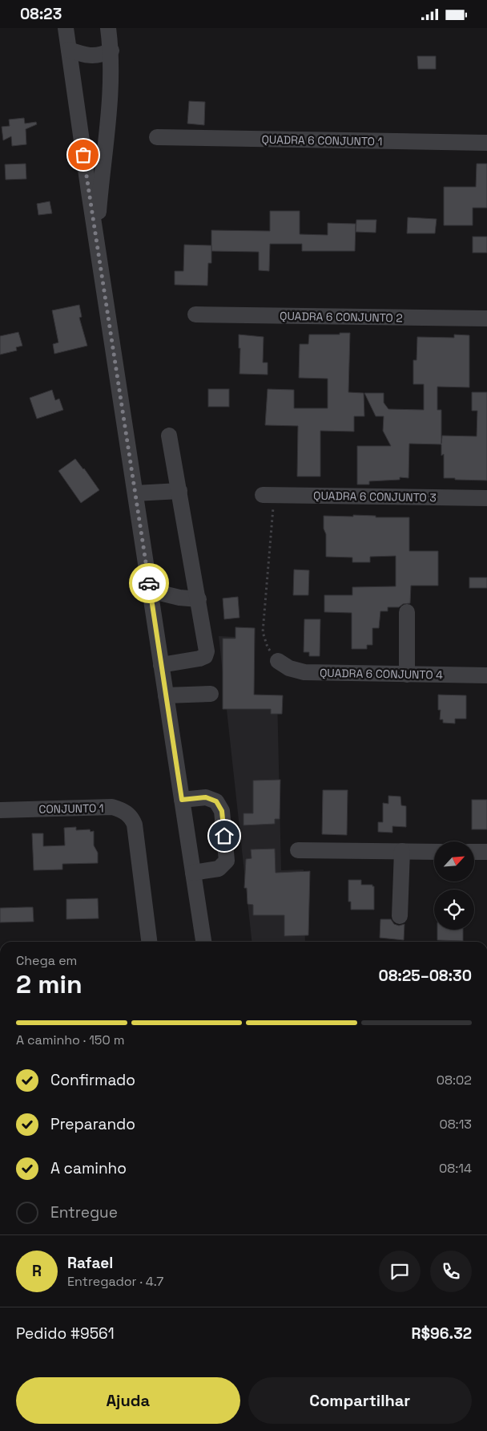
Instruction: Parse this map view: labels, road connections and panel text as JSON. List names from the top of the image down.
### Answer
{
  "streets": {
    "street": [
      "QUADRA 6 CONJUNTO 1",
      "QUADRA 6 CONJUNTO 2",
      "QUADRA 6 CONJUNTO 3",
      "QUADRA 6 CONJUNTO 4",
      "CONJUNTO 1"
    ]
  },
  "north": "top right",
  "page": {
    "status": "08:23",
    "heading": ["2 min", "Chega em", "08:25–08:30"],
    "panel": [
      "Rafael",
      "Entregador · 4.7",
      "Pedido #9561",
      "R$96.32"
    ],
    "bar": "A caminho · 150 m",
    "list": [
      ["Confirmado", "08:02"],
      ["Preparando", "08:13"],
      ["A caminho", "08:14"],
      "Entregue"
    ],
    "round": "R",
    "buttons": ["Ajuda", "Compartilhar"]
  }
}
